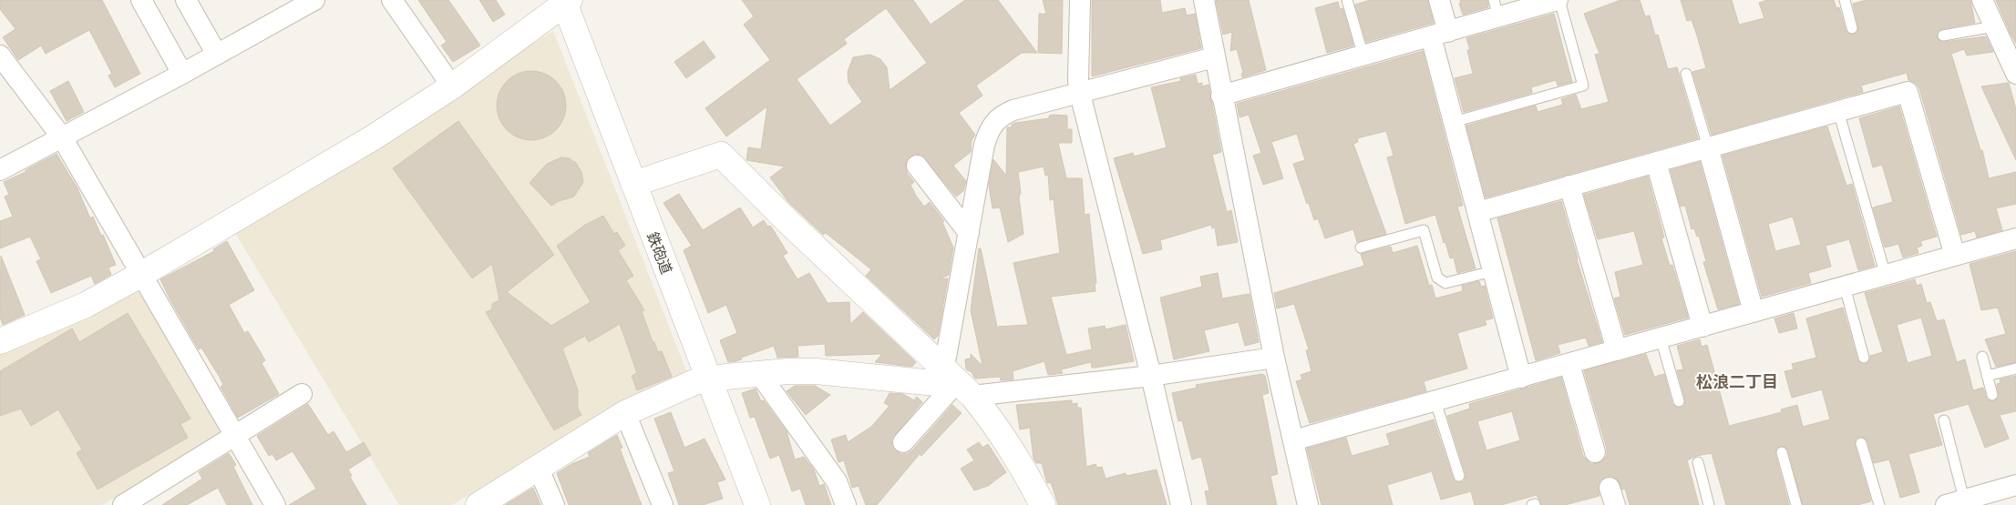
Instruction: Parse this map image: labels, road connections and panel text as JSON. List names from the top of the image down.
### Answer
{
  "streets": {
    "street": ["鉄砲道"]
  },
  "districts": ["松浪二丁目"]
}
